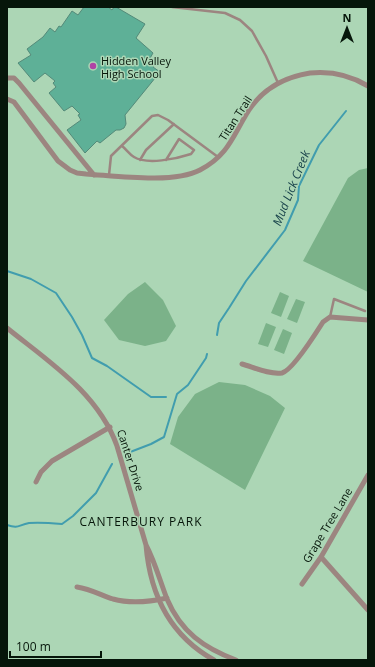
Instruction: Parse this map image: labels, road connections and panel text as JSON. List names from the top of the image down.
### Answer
{
  "streets": {
    "street": ["Titan Trail", "Canter Drive", "Grape Tree Lane"]
  },
  "districts": ["CANTERBURY PARK"],
  "water": ["Mud Lick Creek"],
  "places": ["Hidden Valley High School"],
  "scale_bar": "100 m",
  "north": "top"
}
